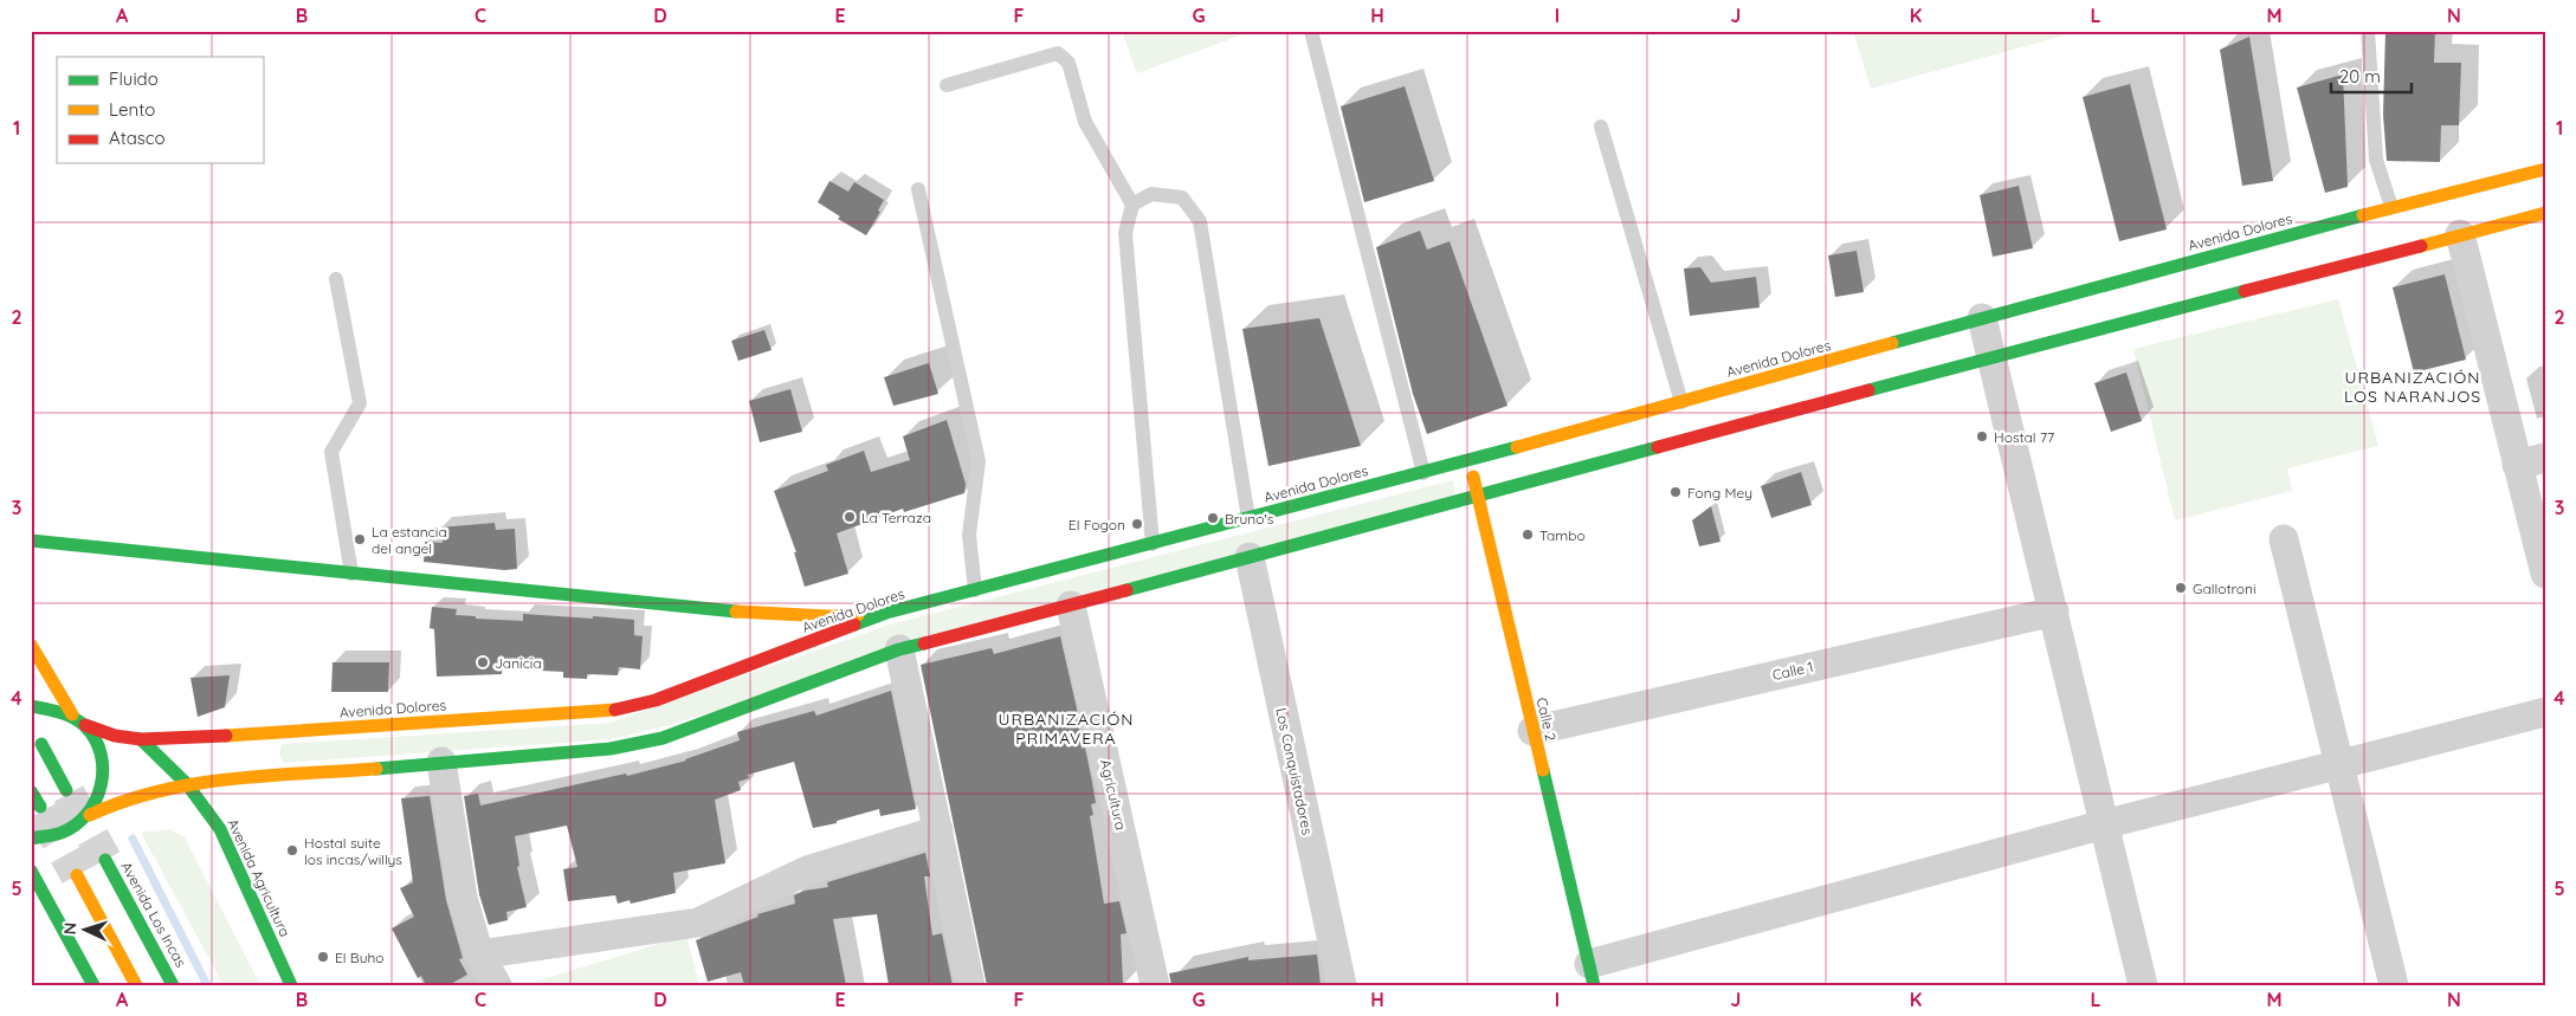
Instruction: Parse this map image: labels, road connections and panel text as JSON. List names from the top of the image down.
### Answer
{
  "streets": {
    "main road": [
      "Avenida Dolores",
      "Calle 2",
      "Avenida Agricultura",
      "Avenida Los Incas"
    ],
    "street": ["Calle 1", "Los Conquistadores", "Agricultura"]
  },
  "crossings": [
    ["Avenida Dolores", "Calle 2"],
    ["Avenida Dolores", "Avenida Agricultura"],
    ["Calle 1", "Calle 2"]
  ],
  "districts": ["URBANIZACIÓN LOS NARANJOS", "URBANIZACIÓN PRIMAVERA"],
  "places": [
    "Hostal 77",
    "Fong Mey",
    "La Terraza",
    "Bruno's",
    "El Fogon",
    "Tambo",
    "La estancia del angel",
    "Gallotroni",
    "Janicia",
    "Hostal suite los incas/willys",
    "El Buho"
  ],
  "legend": ["Fluido", "Lento", "Atasco"],
  "scale_bar": "20 m",
  "north": "left",
  "grid": {
    "columns": [
      "A",
      "B",
      "C",
      "D",
      "E",
      "F",
      "G",
      "H",
      "I",
      "J",
      "K",
      "L",
      "M",
      "N"
    ],
    "rows": [
      "1",
      "2",
      "3",
      "4",
      "5"
    ]
  }
}
